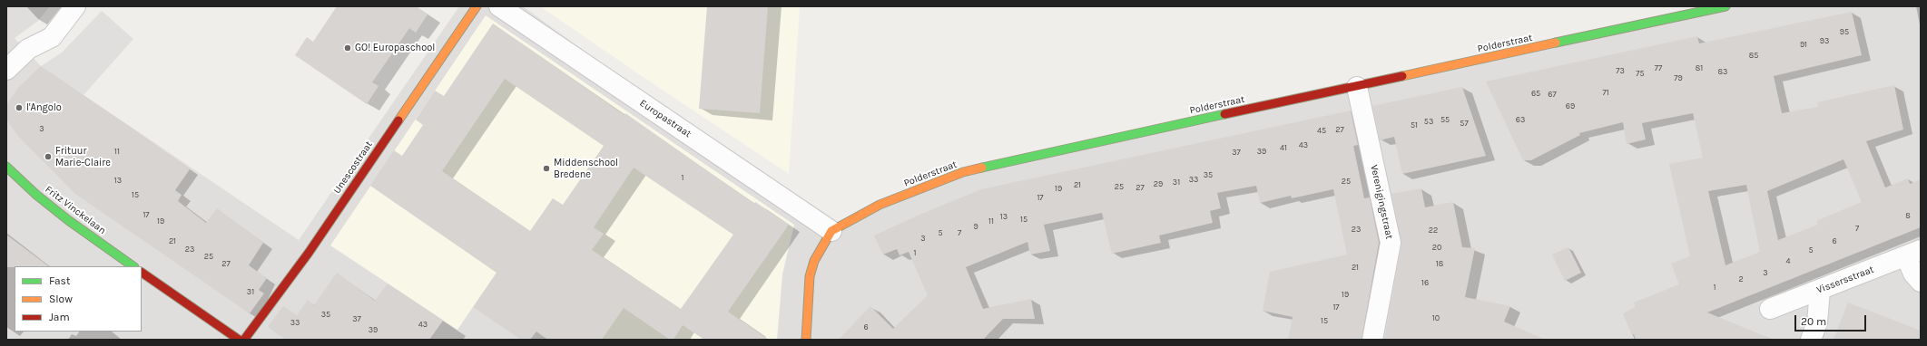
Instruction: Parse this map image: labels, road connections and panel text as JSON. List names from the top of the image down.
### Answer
{
  "streets": {
    "street": [
      "Polderstraat",
      "Europastraat",
      "Unescostraat",
      "Verenigingstraat",
      "Fritz Vinckelaan",
      "Vissersstraat"
    ]
  },
  "crossings": [
    ["Polderstraat", "Europastraat"],
    ["Polderstraat", "Verenigingstraat"]
  ],
  "places": [
    "GO! Europaschool",
    "l'Angolo",
    "Frituur Marie-Claire",
    "Middenschool Bredene"
  ],
  "house_numbers": [
    "95",
    "93",
    "91",
    "85",
    "77",
    "81",
    "73",
    "83",
    "75",
    "79",
    "71",
    "65",
    "67",
    "69",
    "55",
    "63",
    "53",
    "57",
    "51",
    "3",
    "27",
    "45",
    "43",
    "41",
    "11",
    "39",
    "37",
    "35",
    "1",
    "33",
    "13",
    "25",
    "31",
    "29",
    "21",
    "25",
    "27",
    "19",
    "15",
    "17",
    "17",
    "8",
    "13",
    "15",
    "19",
    "11",
    "9",
    "7",
    "23",
    "22",
    "5",
    "7",
    "3",
    "21",
    "6",
    "20",
    "23",
    "5",
    "1",
    "25",
    "4",
    "27",
    "18",
    "21",
    "3",
    "2",
    "16",
    "1",
    "31",
    "19",
    "17",
    "35",
    "10",
    "37",
    "15",
    "33",
    "43",
    "6",
    "39"
  ],
  "legend": ["Fast", "Slow", "Jam"],
  "scale_bar": "20 m"
}
